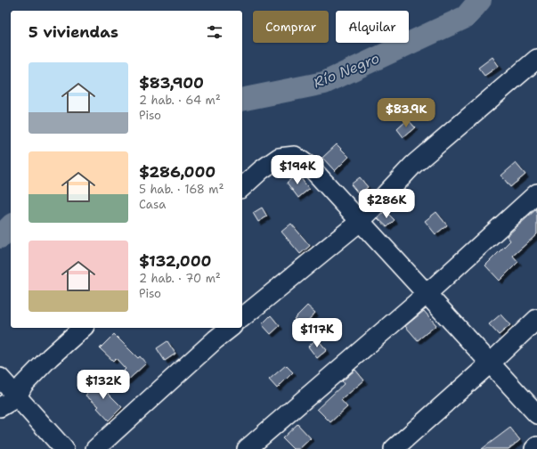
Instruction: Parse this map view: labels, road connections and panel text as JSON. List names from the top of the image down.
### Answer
{
  "water": ["Río Negro"],
  "page": {
    "chip": ["Comprar", "Alquilar"],
    "heading": "5 viviendas",
    "list": [
      {
        "name": "$83,900",
        "note": "2 hab. · 64 m² · Piso"
      },
      {
        "name": "$286,000",
        "note": "5 hab. · 168 m² · Casa"
      },
      {
        "name": "$132,000",
        "note": "2 hab. · 70 m² · Piso"
      }
    ],
    "price": [
      "$83.9K",
      "$194K",
      "$286K",
      "$117K",
      "$132K"
    ]
  }
}
